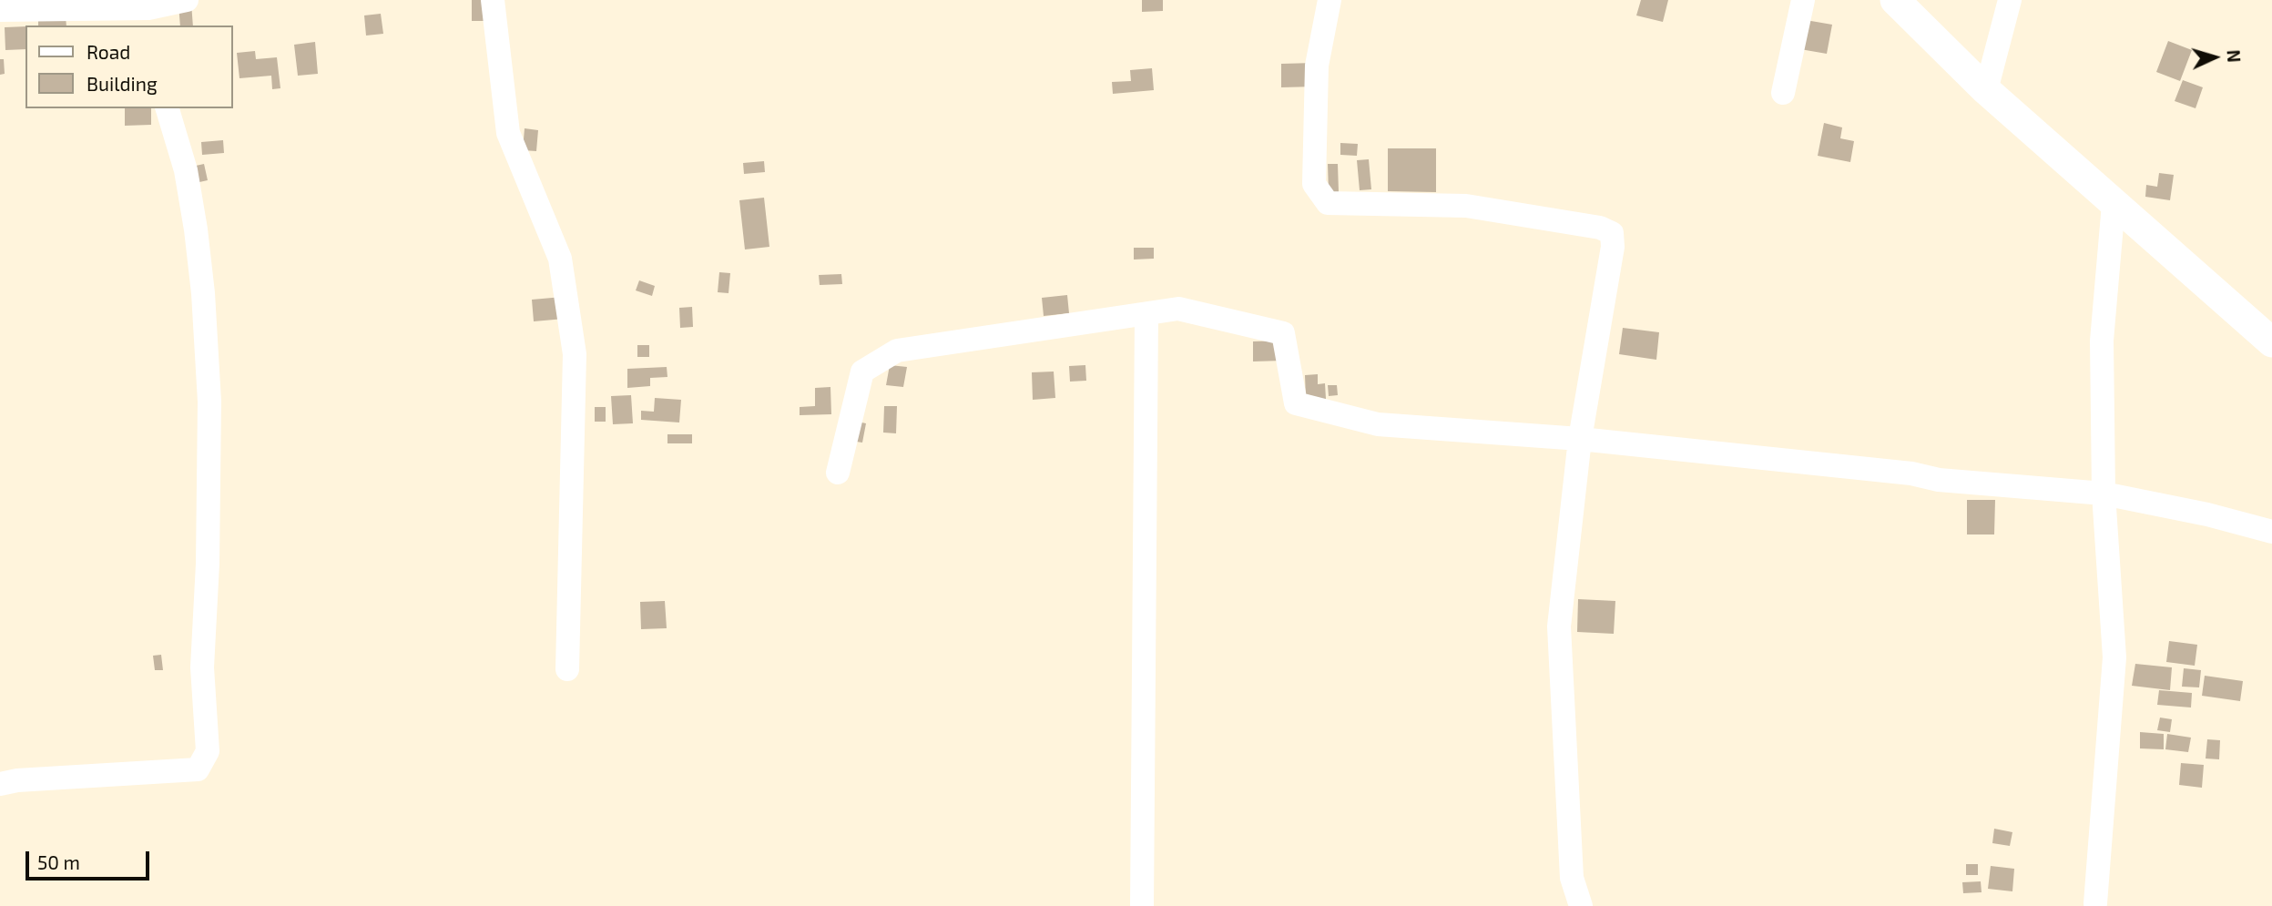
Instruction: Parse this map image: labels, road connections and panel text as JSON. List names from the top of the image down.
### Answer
{
  "legend": ["Road", "Building"],
  "scale_bar": "50 m",
  "north": "right"
}
